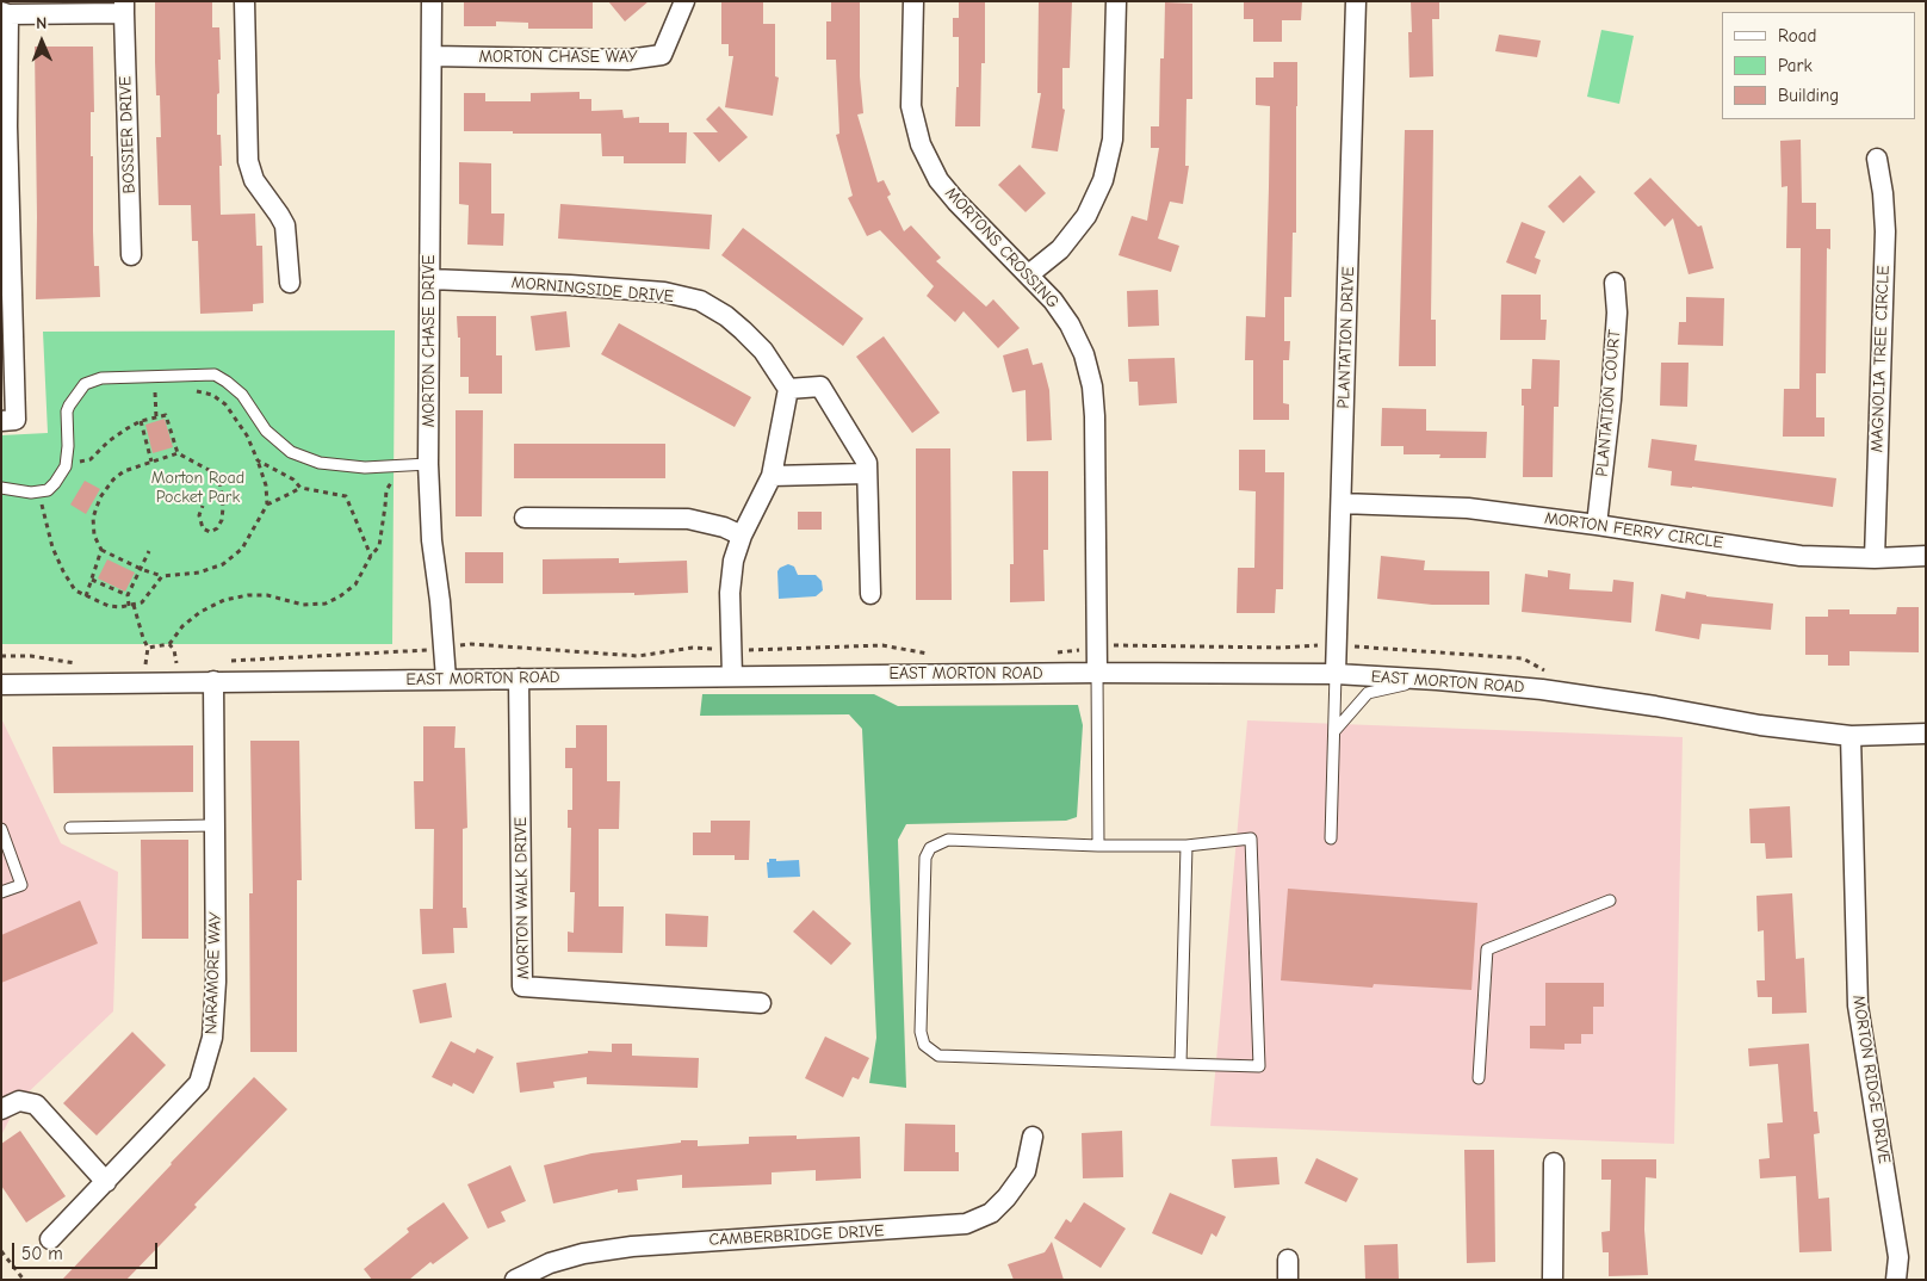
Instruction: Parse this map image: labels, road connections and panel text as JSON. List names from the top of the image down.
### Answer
{
  "streets": {
    "street": [
      "MORTON CHASE WAY",
      "BOSSIER DRIVE",
      "MORTONS CROSSING",
      "MORNINGSIDE DRIVE",
      "PLANTATION DRIVE",
      "MORTON CHASE DRIVE",
      "MAGNOLIA TREE CIRCLE",
      "PLANTATION COURT",
      "MORTON FERRY CIRCLE",
      "EAST MORTON ROAD",
      "MORTON WALK DRIVE",
      "NARAMORE WAY",
      "MORTON RIDGE DRIVE",
      "CAMBERBRIDGE DRIVE"
    ]
  },
  "crossings": [
    ["MORTON CHASE WAY", "MORTON CHASE DRIVE"],
    ["MORTONS CROSSING", "EAST MORTON ROAD"],
    ["MORNINGSIDE DRIVE", "MORTON CHASE DRIVE"],
    ["PLANTATION DRIVE", "MORTON FERRY CIRCLE"],
    ["PLANTATION DRIVE", "EAST MORTON ROAD"],
    ["MORTON CHASE DRIVE", "EAST MORTON ROAD"],
    ["MAGNOLIA TREE CIRCLE", "MORTON FERRY CIRCLE"],
    ["PLANTATION COURT", "MORTON FERRY CIRCLE"],
    ["EAST MORTON ROAD", "MORTON WALK DRIVE"],
    ["EAST MORTON ROAD", "NARAMORE WAY"],
    ["EAST MORTON ROAD", "MORTON RIDGE DRIVE"]
  ],
  "parks": ["Morton Road Pocket Park"],
  "legend": ["Road", "Park", "Building"],
  "scale_bar": "50 m",
  "north": "top"
}
